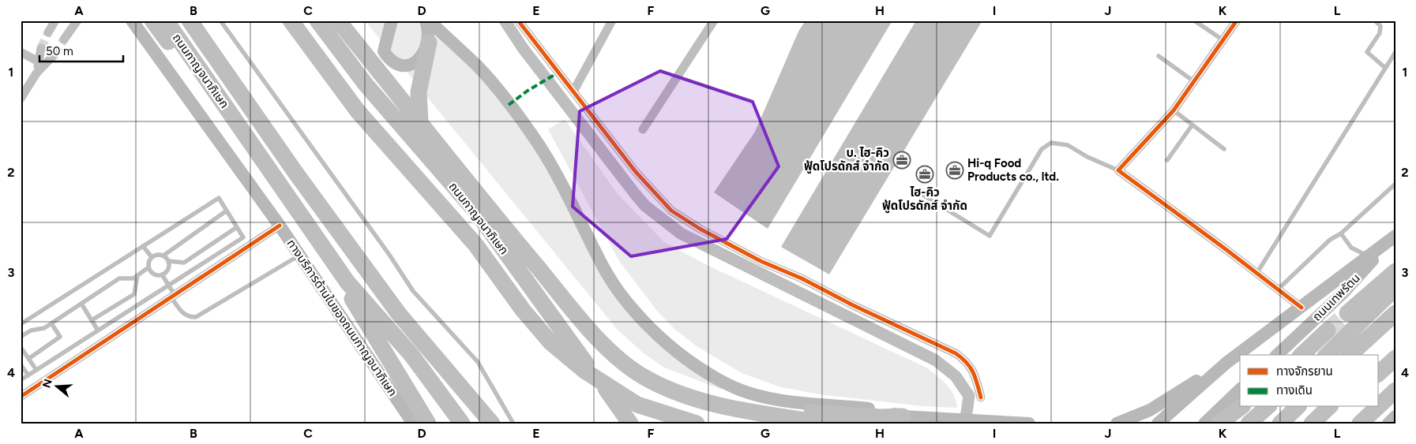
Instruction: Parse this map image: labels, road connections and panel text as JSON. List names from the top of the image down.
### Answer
{
  "streets": {
    "highway": ["ถนนกาญจนาภิเษก"],
    "main road": ["ถนนเทพรัตน", "ทางบริการด้านในของถนนกาญจนาภิเษก"]
  },
  "places": {
    "office": ["บ. ไฮ-คิว ฟู้ดโปรดักส์ จำกัด", "Hi-q Food Products co., ltd.", "ไฮ-คิว ฟู้ดโปรดักส์ จำกัด"]
  },
  "legend": ["ทางจักรยาน", "ทางเดิน"],
  "scale_bar": "50 m",
  "north": "left",
  "grid": {
    "columns": [
      "A",
      "B",
      "C",
      "D",
      "E",
      "F",
      "G",
      "H",
      "I",
      "J",
      "K",
      "L"
    ],
    "rows": [
      "1",
      "2",
      "3",
      "4"
    ]
  }
}
